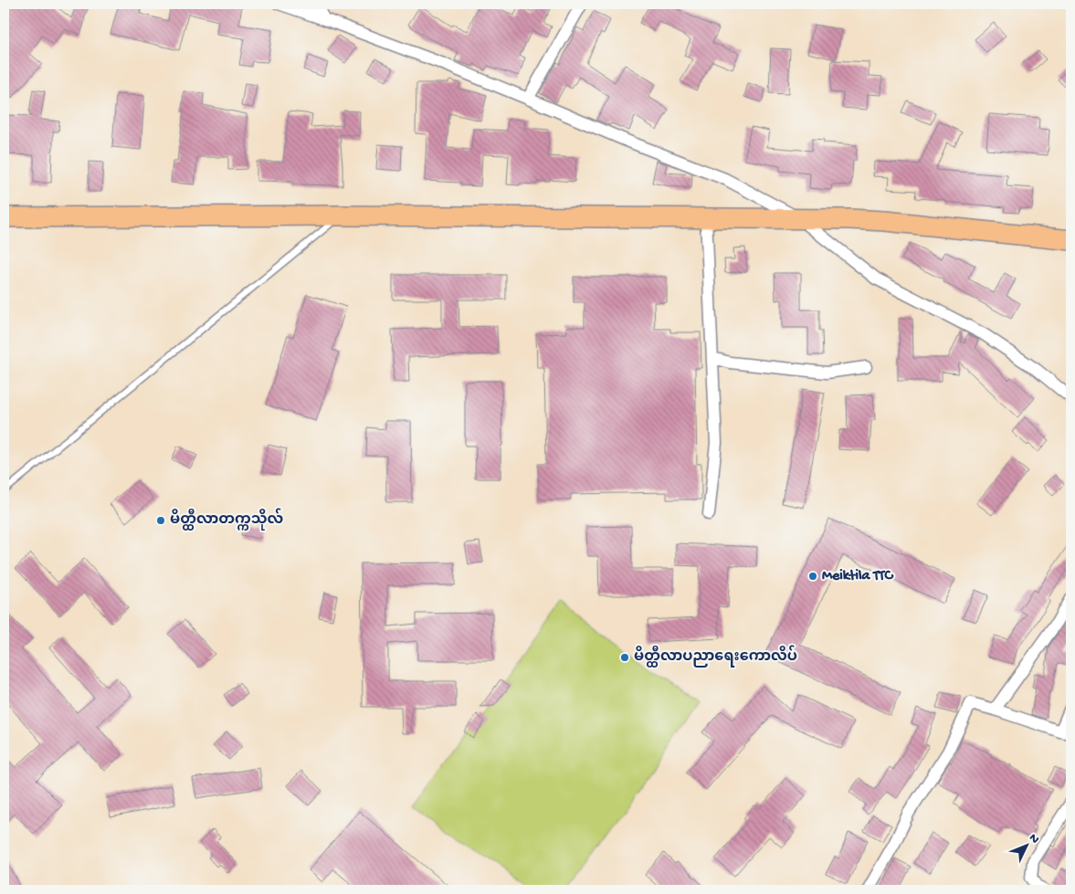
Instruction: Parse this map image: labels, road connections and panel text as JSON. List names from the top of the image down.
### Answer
{
  "places": ["မိတ္ထီလာတက္ကသိုလ်", "Meiktila TTC", "မိတ္ထီလာပညာရေးကောလိပ်"],
  "north": "top right"
}
